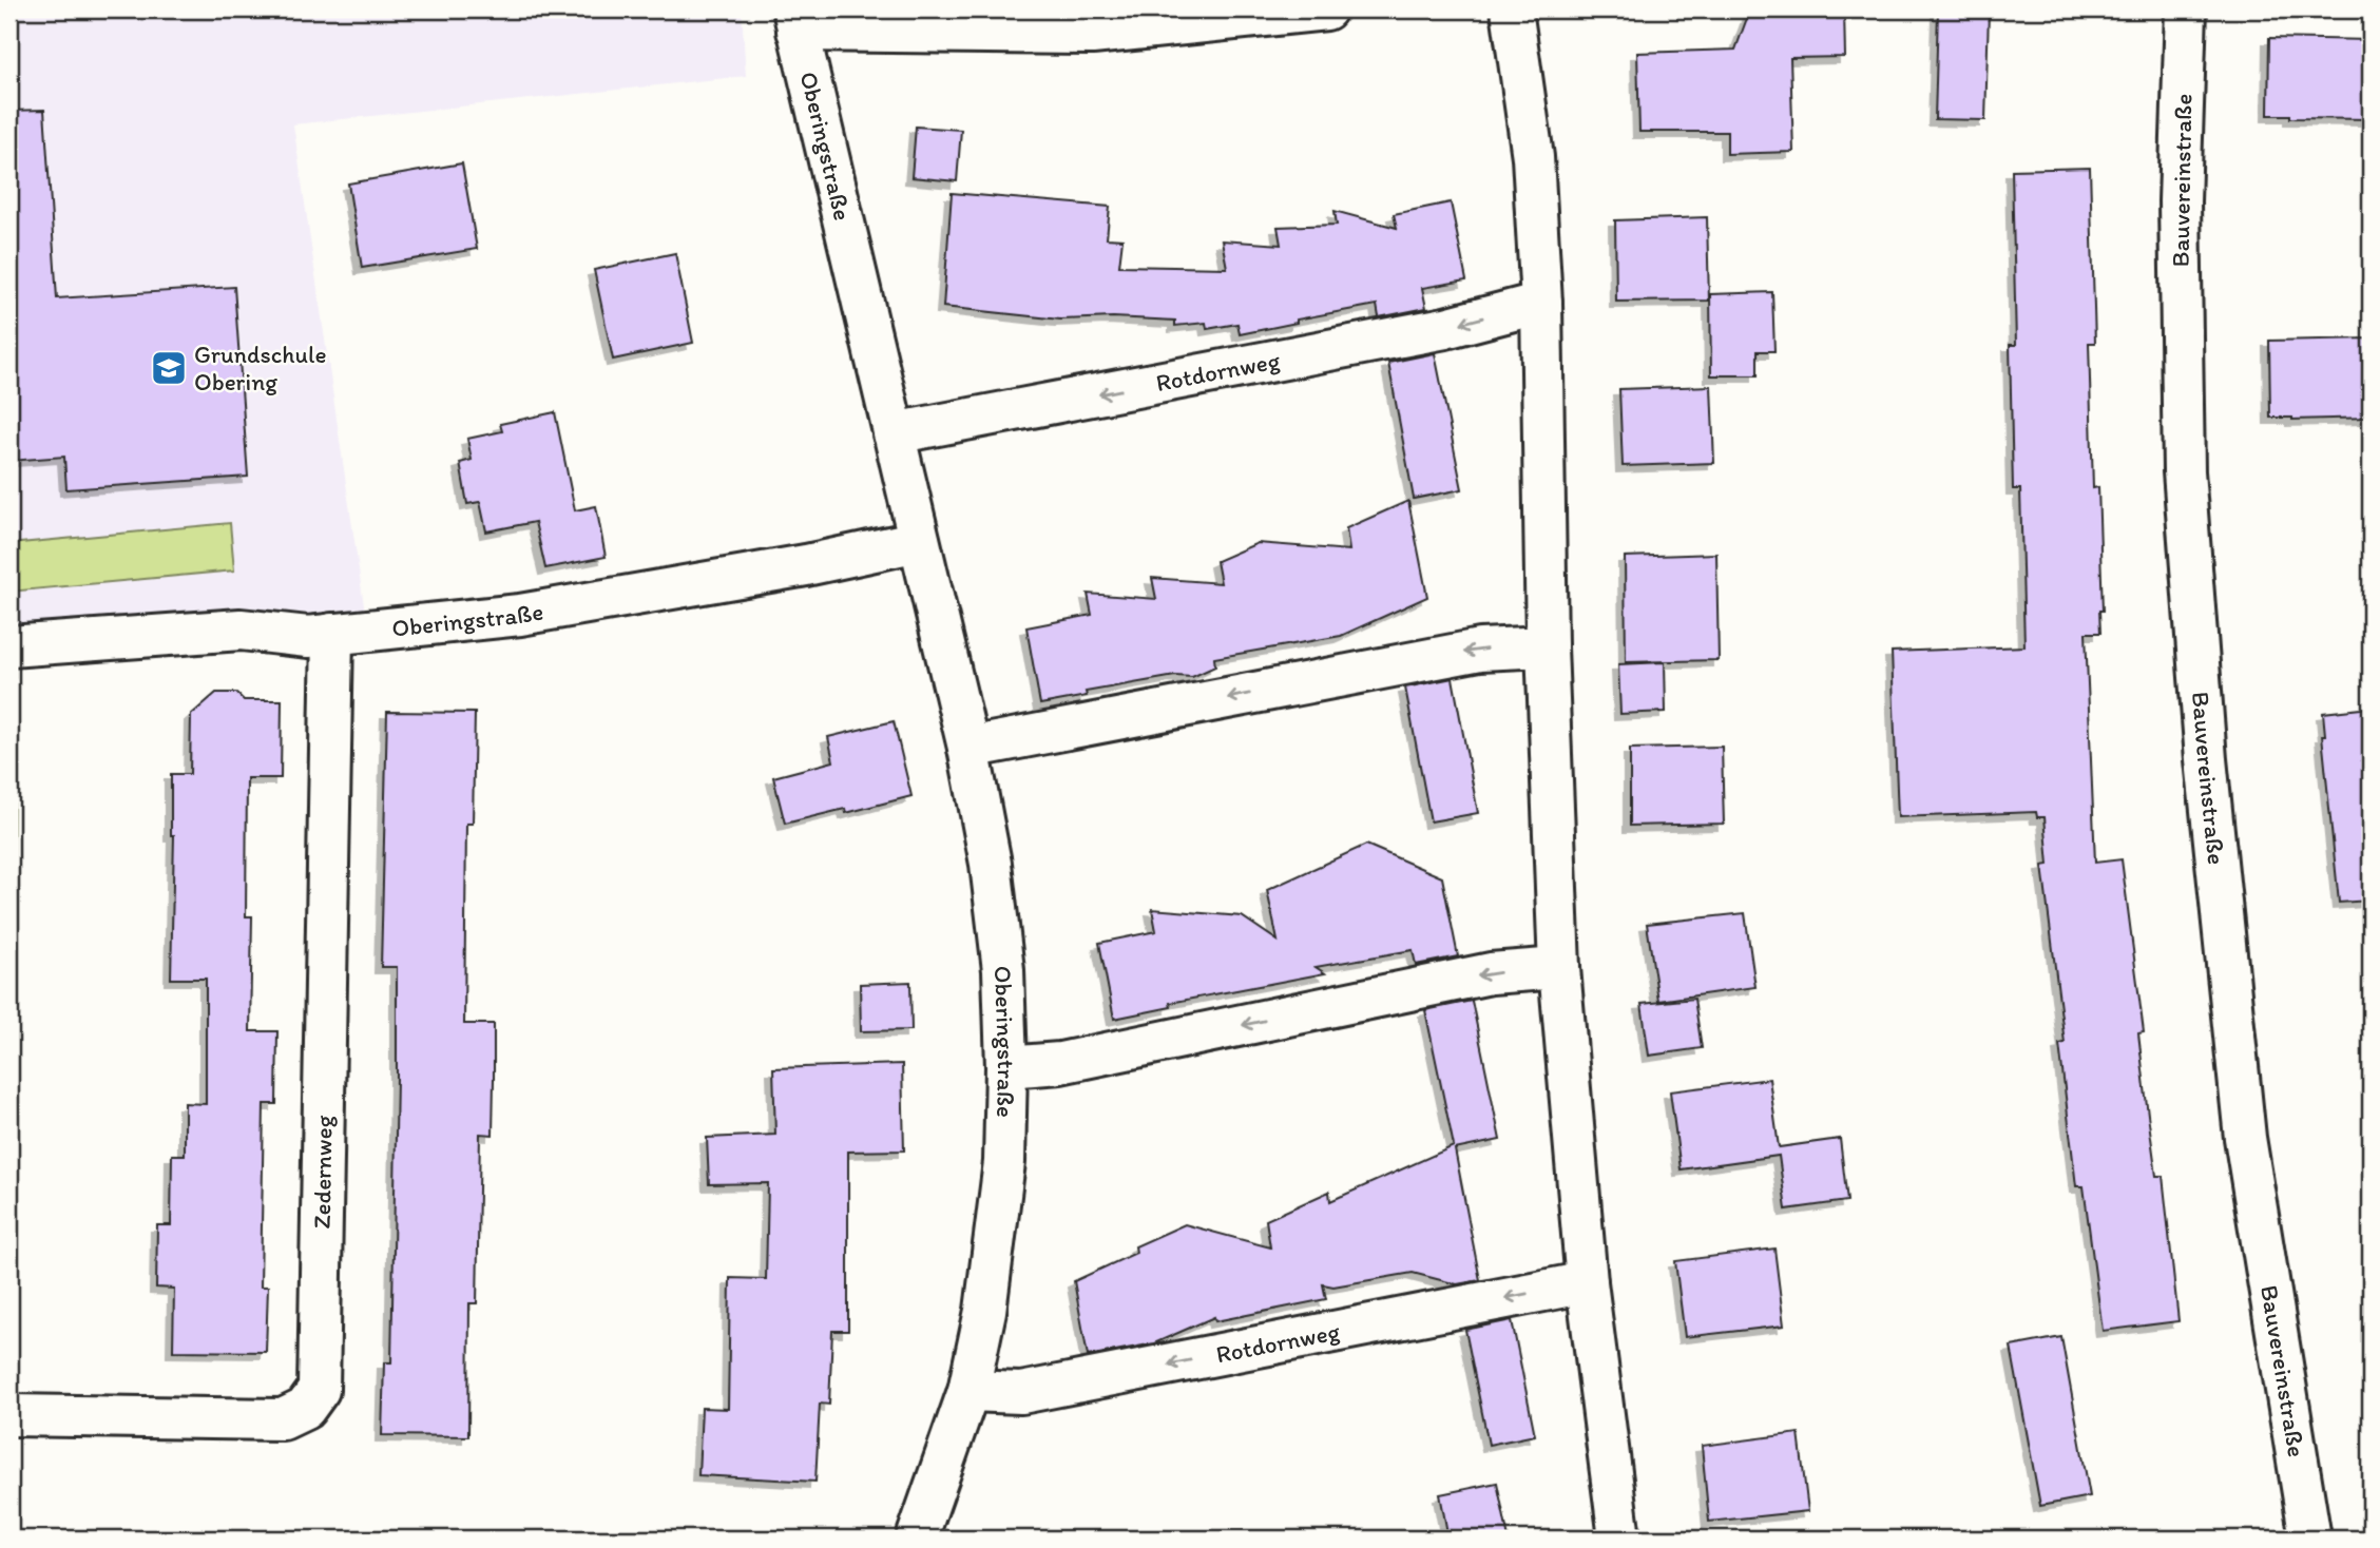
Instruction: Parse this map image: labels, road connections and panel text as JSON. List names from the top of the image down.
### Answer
{
  "streets": {
    "street": [
      "Oberingstraße",
      "Bauvereinstraße",
      "Rotdornweg",
      "Zedernweg"
    ]
  },
  "crossings": [
    ["Oberingstraße", "Rotdornweg"],
    ["Oberingstraße", "Zedernweg"]
  ],
  "places": {
    "school or university": ["Grundschule Obering"]
  }
}
